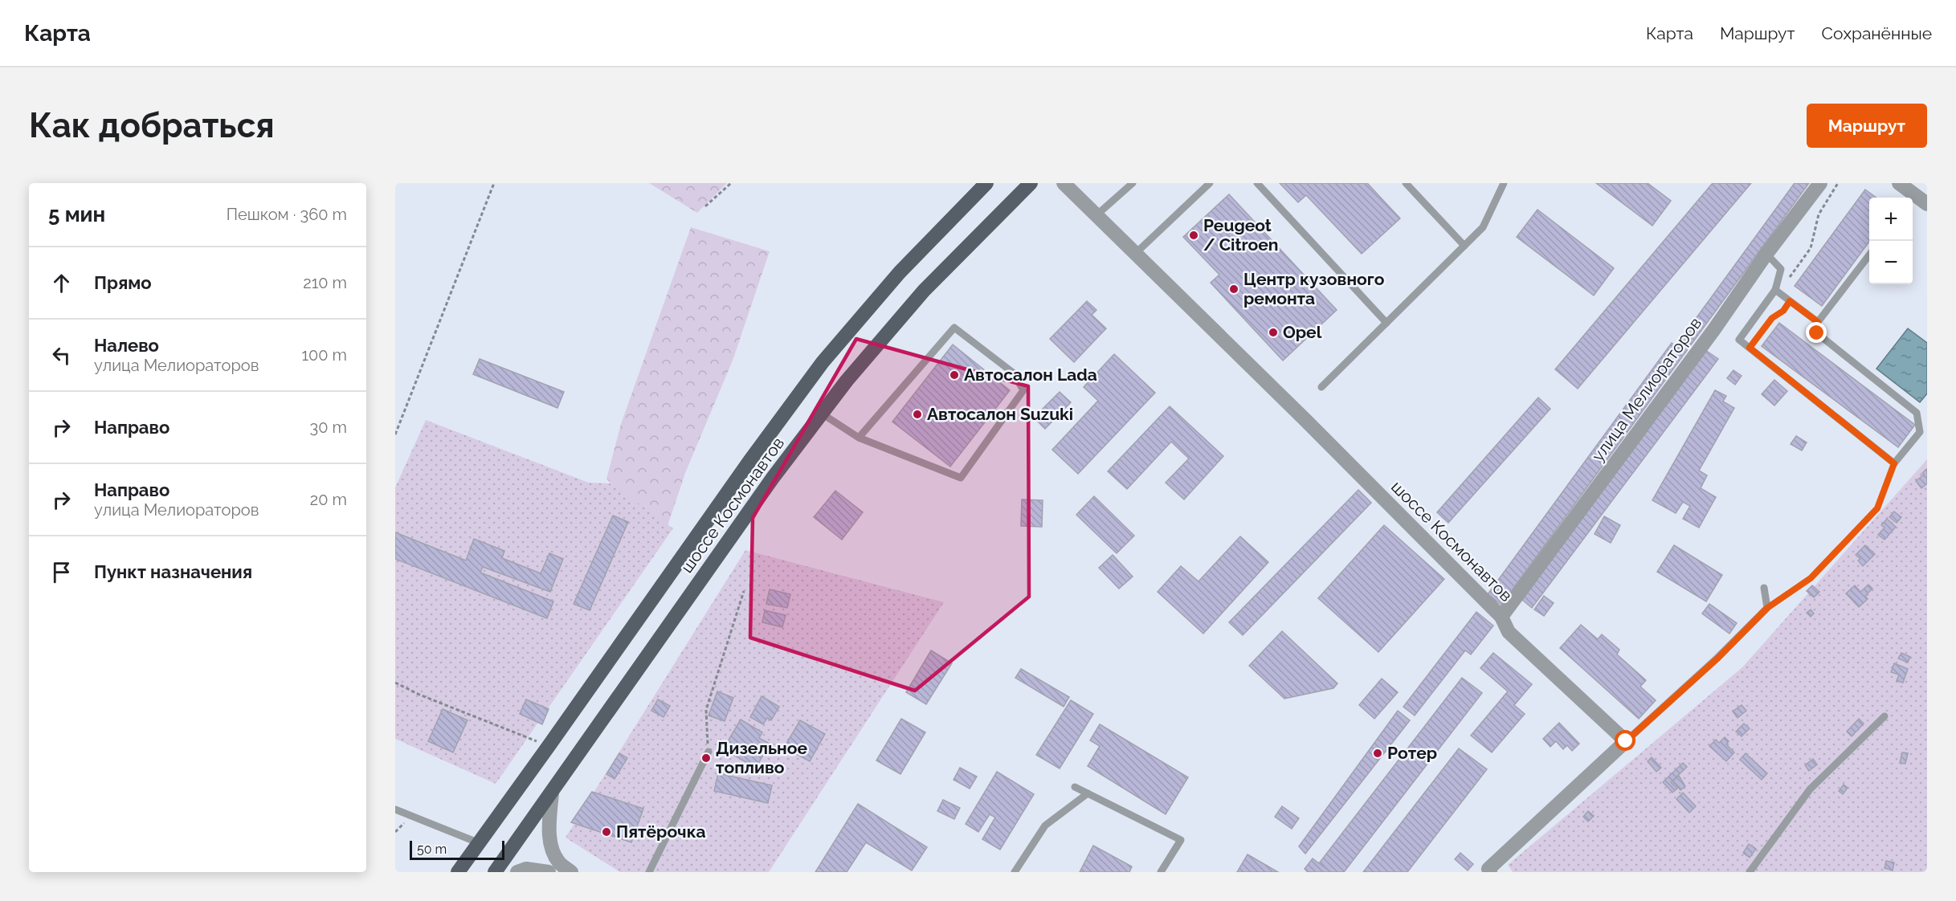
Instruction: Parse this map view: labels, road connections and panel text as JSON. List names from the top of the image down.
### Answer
{
  "streets": {
    "main road": ["шоссе Космонавтов"],
    "street": ["улица Мелиораторов"]
  },
  "crossings": [
    ["улица Мелиораторов", "шоссе Космонавтов"]
  ],
  "places": [
    "Peugeot / Citroen",
    "Центр кузовного ремонта",
    "Opel",
    "Автосалон Lada",
    "Автосалон Suzuki",
    "Ротер",
    "Дизельное топливо",
    "Пятёрочка"
  ],
  "scale_bar": "50 m",
  "page": {
    "header": "Карта",
    "nav": ["Карта", "Маршрут", "Сохранённые"],
    "buttons": "Маршрут",
    "title": "Как добраться",
    "heading": ["5 мин", "Пешком · 360 m"],
    "map_buttons": ["+", "−"],
    "list": [
      ["Прямо", "210 m"],
      ["Налево", "улица Мелиораторов", "100 m"],
      ["Направо", "30 m"],
      ["Направо", "улица Мелиораторов", "20 m"],
      "Пункт назначения"
    ],
    "scale": "50 m"
  }
}
